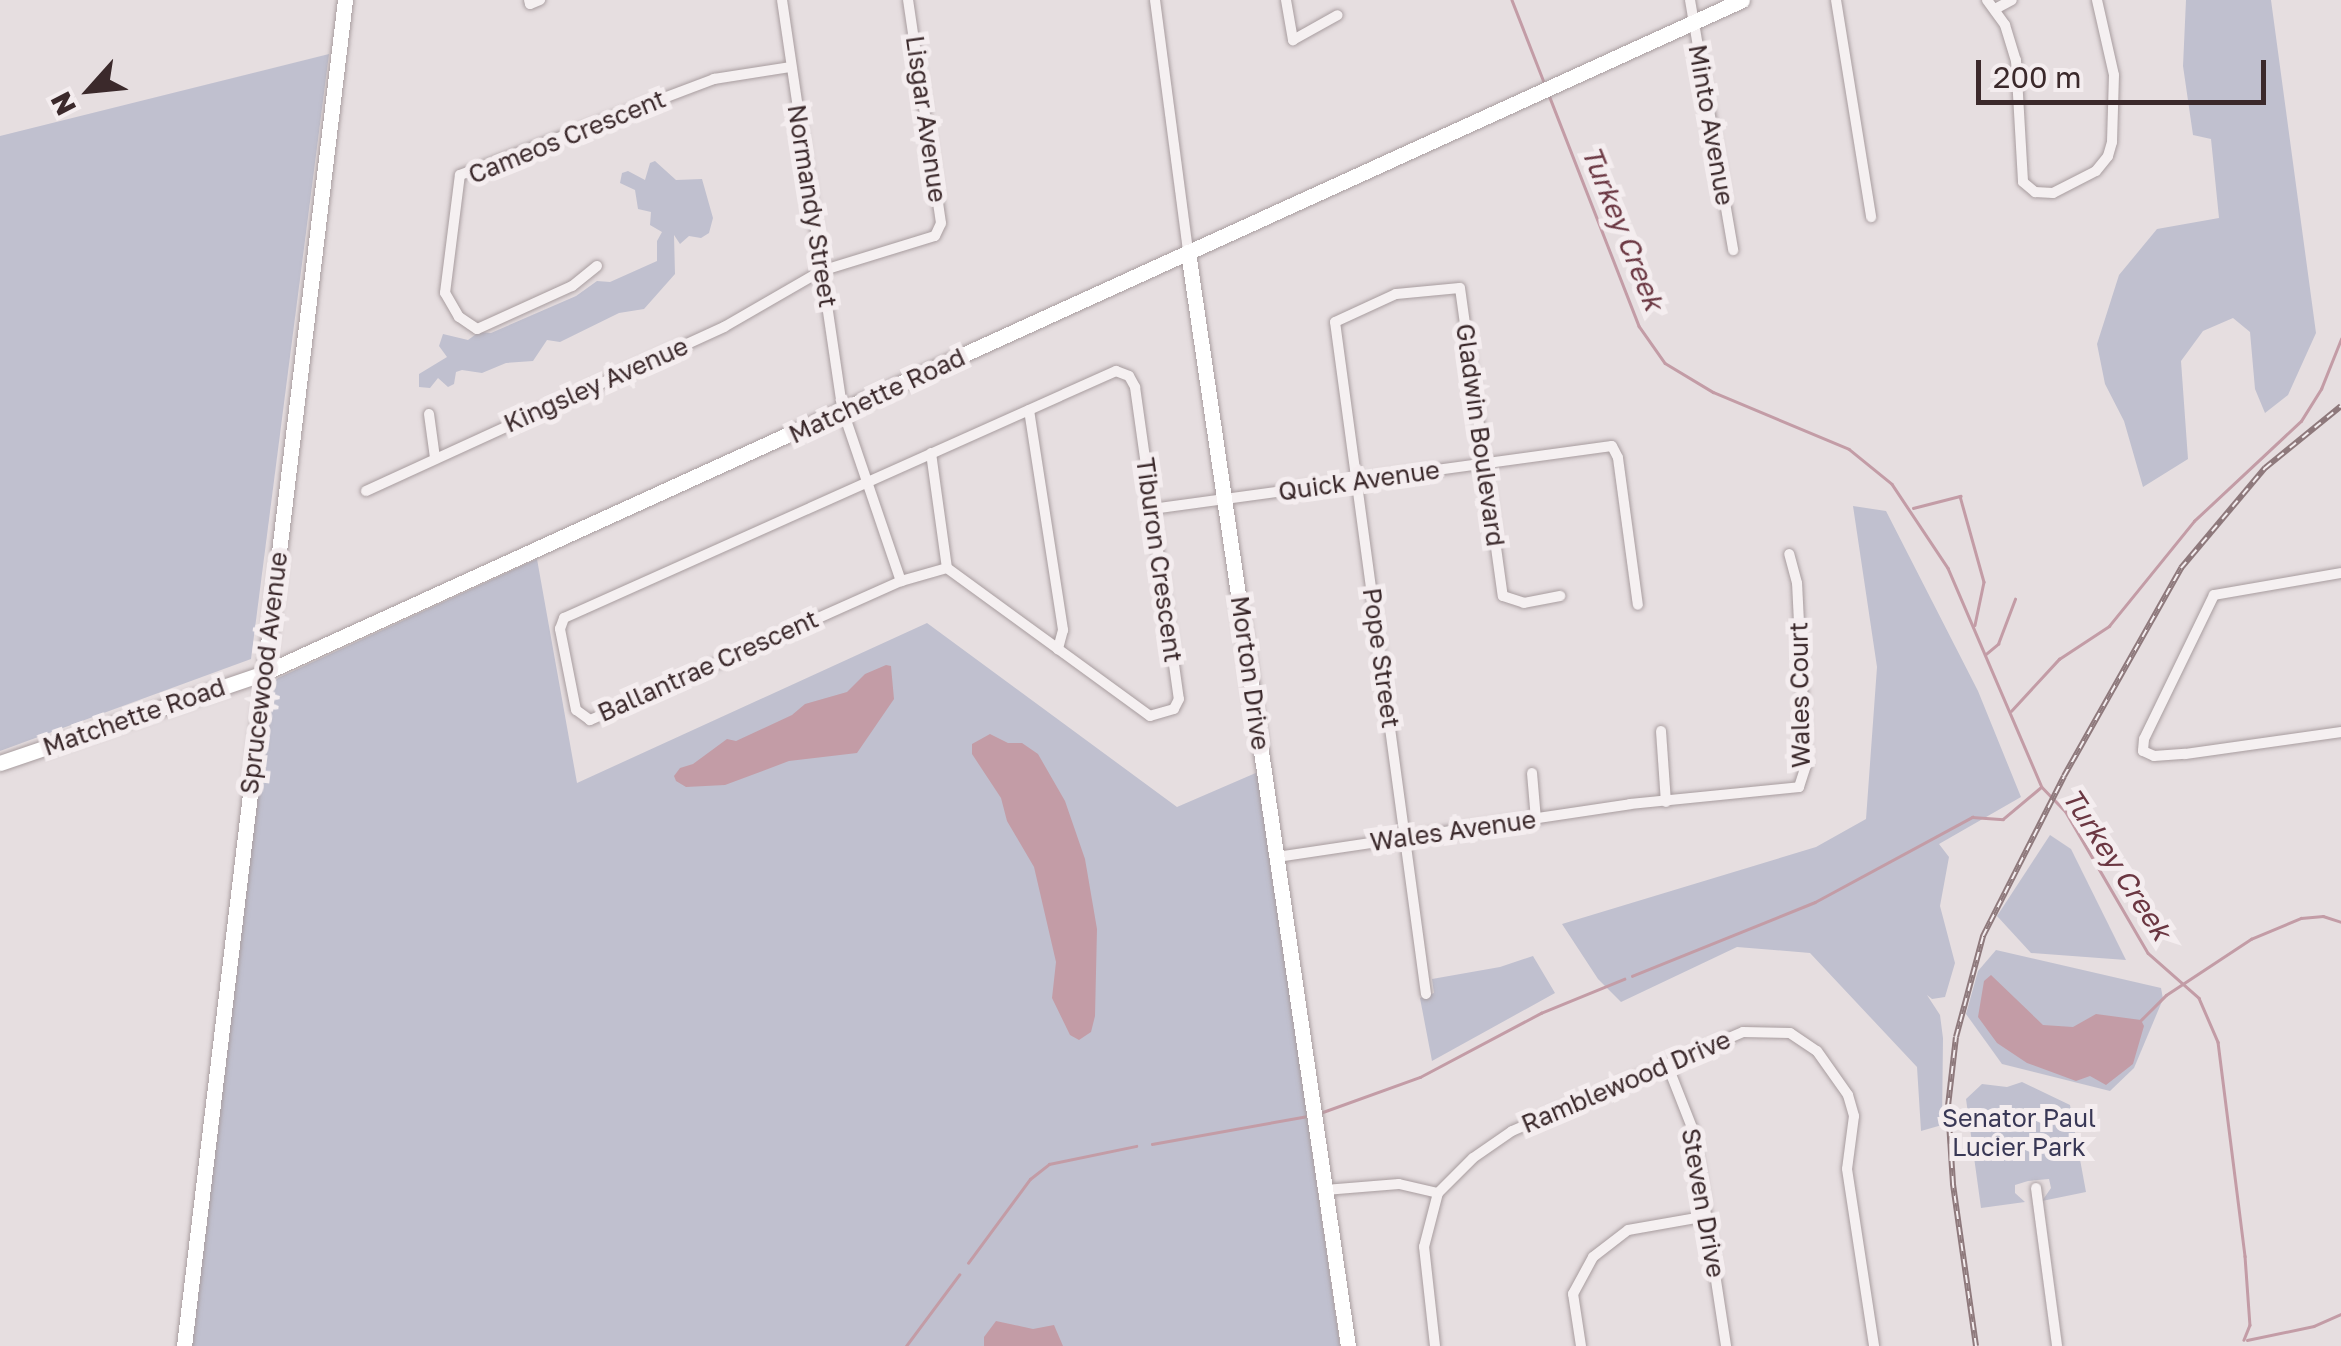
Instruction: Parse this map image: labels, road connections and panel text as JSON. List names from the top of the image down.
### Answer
{
  "streets": {
    "street": [
      "Lisgar Avenue",
      "Minto Avenue",
      "Cameos Crescent",
      "Normandy Street",
      "Kingsley Avenue",
      "Matchette Road",
      "Gladwin Boulevard",
      "Quick Avenue",
      "Tiburon Crescent",
      "Pope Street",
      "Ballantrae Crescent",
      "Sprucewood Avenue",
      "Morton Drive",
      "Wales Court",
      "Wales Avenue",
      "Ramblewood Drive",
      "Steven Drive"
    ]
  },
  "crossings": [
    ["Lisgar Avenue", "Normandy Street"],
    ["Lisgar Avenue", "Kingsley Avenue"],
    ["Minto Avenue", "Matchette Road"],
    ["Cameos Crescent", "Normandy Street"],
    ["Normandy Street", "Kingsley Avenue"],
    ["Normandy Street", "Matchette Road"],
    ["Normandy Street", "Tiburon Crescent"],
    ["Normandy Street", "Ballantrae Crescent"],
    ["Matchette Road", "Sprucewood Avenue"],
    ["Matchette Road", "Morton Drive"],
    ["Gladwin Boulevard", "Quick Avenue"],
    ["Gladwin Boulevard", "Pope Street"],
    ["Quick Avenue", "Tiburon Crescent"],
    ["Quick Avenue", "Pope Street"],
    ["Quick Avenue", "Morton Drive"],
    ["Tiburon Crescent", "Ballantrae Crescent"],
    ["Pope Street", "Wales Avenue"],
    ["Morton Drive", "Wales Avenue"],
    ["Wales Court", "Wales Avenue"],
    ["Ramblewood Drive", "Steven Drive"]
  ],
  "water": ["Turkey Creek"],
  "parks": ["Senator Paul Lucier Park"],
  "scale_bar": "200 m",
  "north": "bottom left"
}
